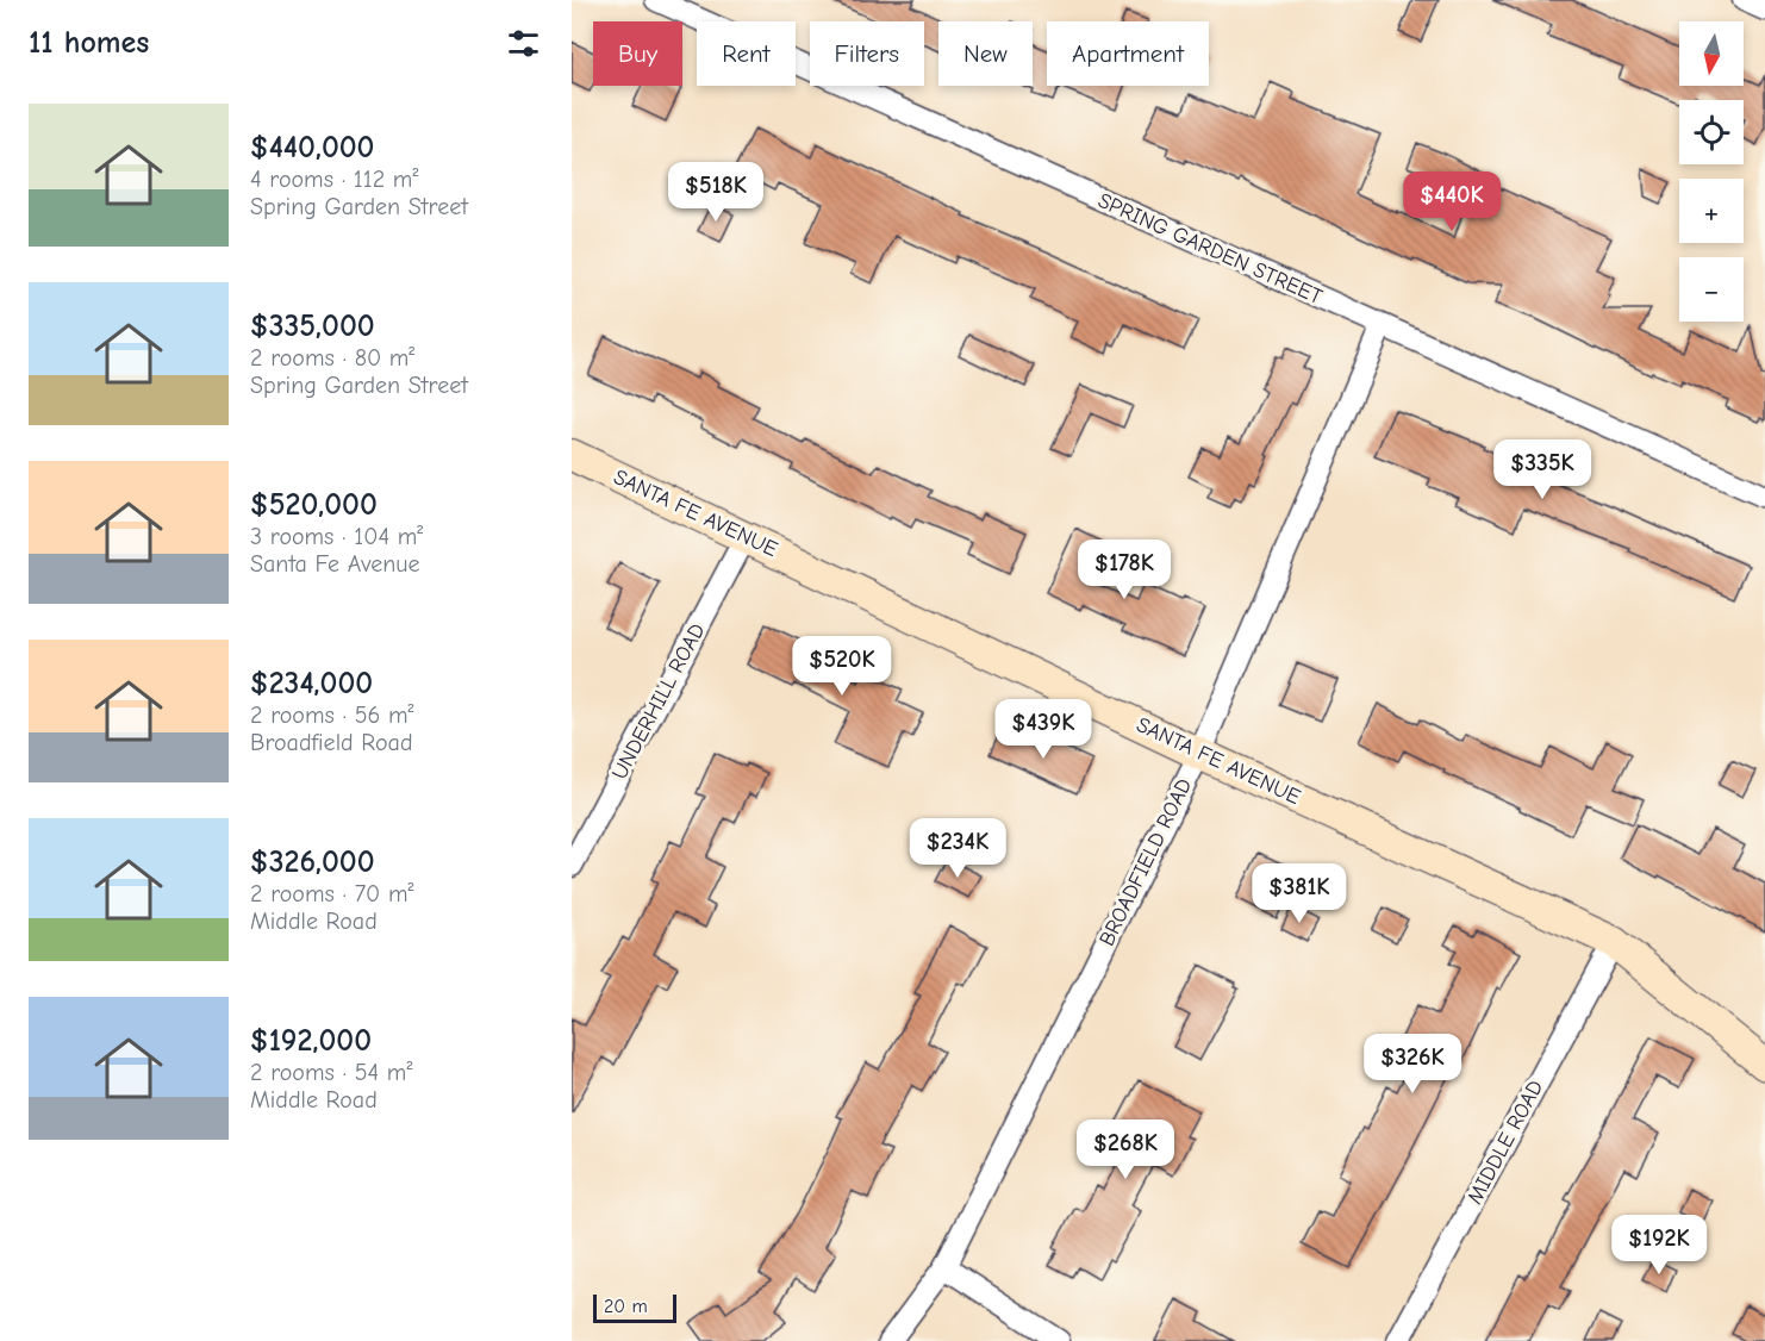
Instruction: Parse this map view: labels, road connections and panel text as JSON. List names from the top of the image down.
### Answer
{
  "streets": {
    "main road": ["SANTA FE AVENUE"],
    "street": [
      "SPRING GARDEN STREET",
      "UNDERHILL ROAD",
      "BROADFIELD ROAD",
      "MIDDLE ROAD"
    ]
  },
  "crossings": [
    ["SPRING GARDEN STREET", "BROADFIELD ROAD"],
    ["SANTA FE AVENUE", "UNDERHILL ROAD"],
    ["SANTA FE AVENUE", "BROADFIELD ROAD"],
    ["SANTA FE AVENUE", "MIDDLE ROAD"]
  ],
  "scale_bar": "20 m",
  "north": "bottom",
  "page": {
    "heading": "11 homes",
    "map_buttons": ["+", "−"],
    "chip": [
      "Buy",
      "Rent",
      "Filters",
      "New",
      "Apartment"
    ],
    "list": [
      {
        "name": "$440,000",
        "note": "4 rooms · 112 m² · Spring Garden Street"
      },
      {
        "name": "$335,000",
        "note": "2 rooms · 80 m² · Spring Garden Street"
      },
      {
        "name": "$520,000",
        "note": "3 rooms · 104 m² · Santa Fe Avenue"
      },
      {
        "name": "$234,000",
        "note": "2 rooms · 56 m² · Broadfield Road"
      },
      {
        "name": "$326,000",
        "note": "2 rooms · 70 m² · Middle Road"
      },
      {
        "name": "$192,000",
        "note": "2 rooms · 54 m² · Middle Road"
      }
    ],
    "price": [
      "$518K",
      "$440K",
      "$335K",
      "$178K",
      "$520K",
      "$439K",
      "$234K",
      "$381K",
      "$326K",
      "$268K",
      "$192K"
    ],
    "scale": "20 m"
  }
}
